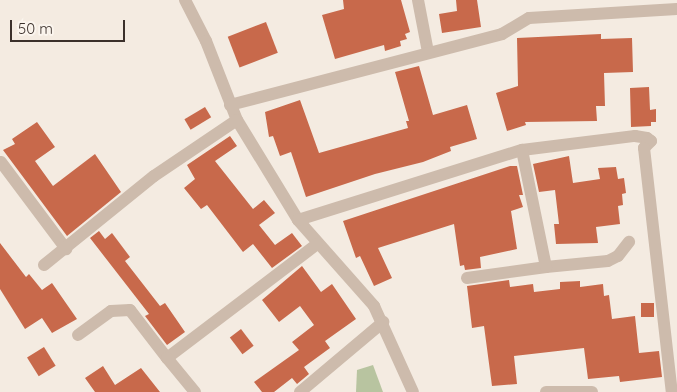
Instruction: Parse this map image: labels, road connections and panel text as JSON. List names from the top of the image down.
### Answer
{
  "scale_bar": "50 m"
}
